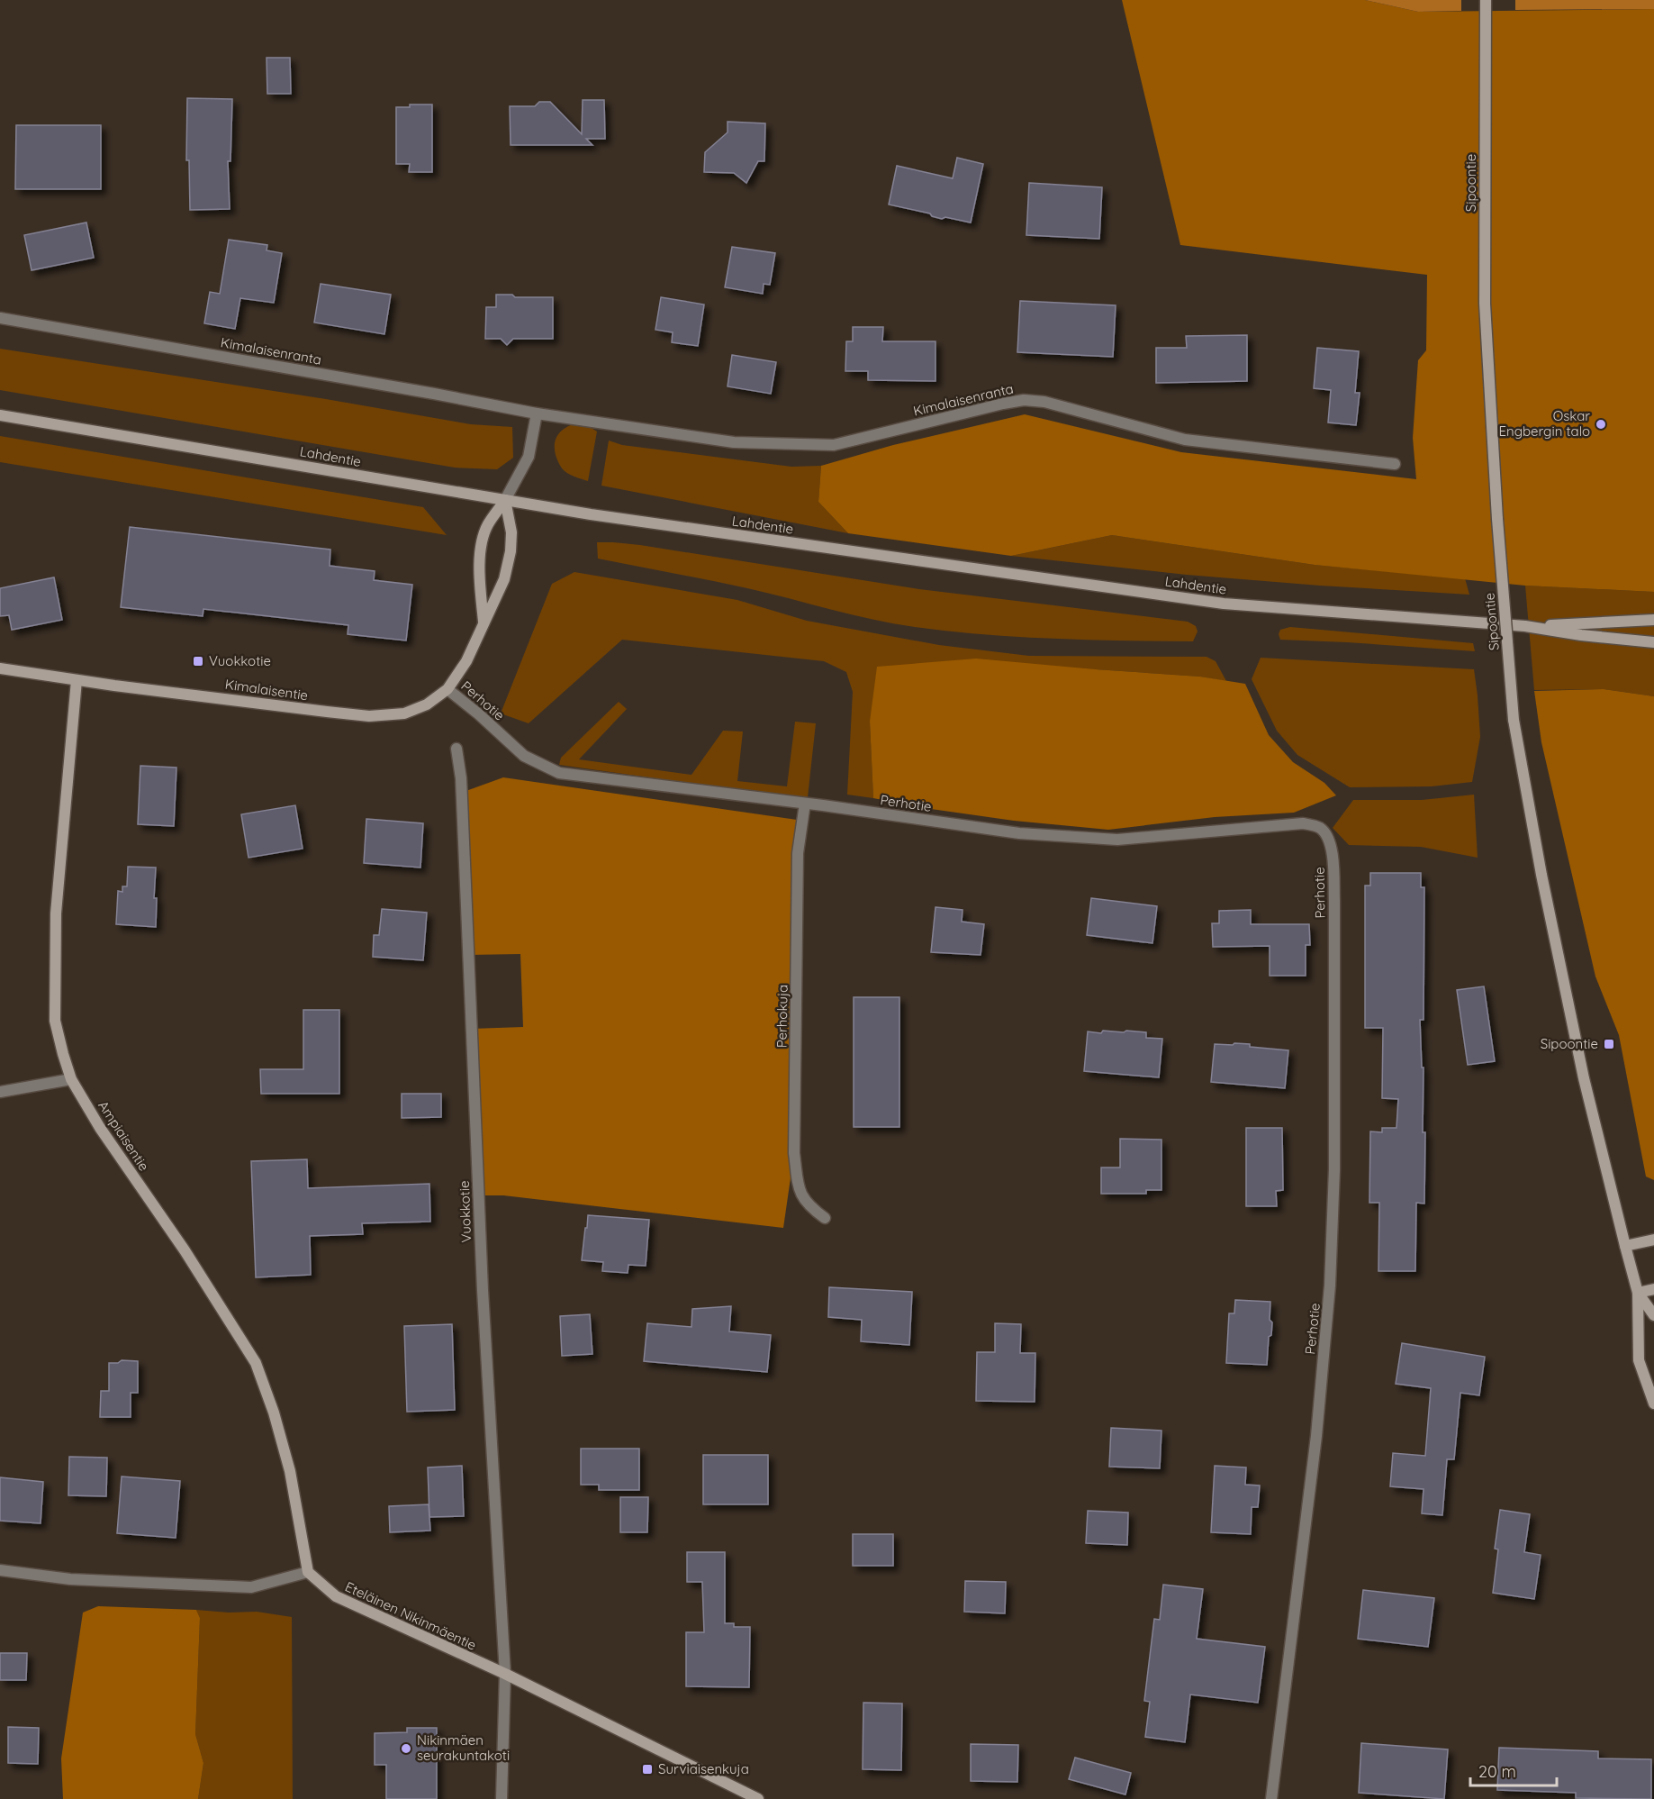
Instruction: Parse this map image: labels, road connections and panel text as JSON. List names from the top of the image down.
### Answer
{
  "streets": {
    "main road": [
      "Sipoontie",
      "Lahdentie",
      "Kimalaisentie",
      "Ampiaisentie",
      "Eteläinen Nikinmäentie"
    ],
    "street": [
      "Kimalaisenranta",
      "Perhotie",
      "Perhokuja",
      "Vuokkotie"
    ]
  },
  "crossings": [
    ["Lahdentie", "Kimalaisentie"],
    ["Kimalaisentie", "Perhotie"],
    ["Kimalaisentie", "Ampiaisentie"],
    ["Perhotie", "Perhokuja"],
    ["Ampiaisentie", "Eteläinen Nikinmäentie"],
    ["Vuokkotie", "Eteläinen Nikinmäentie"]
  ],
  "places": {
    "other": ["Oskar Engbergin talo", "Nikinmäen seurakuntakoti"],
    "transit": ["Vuokkotie", "Sipoontie", "Surviaisenkuja"]
  },
  "scale_bar": "20 m"
}
